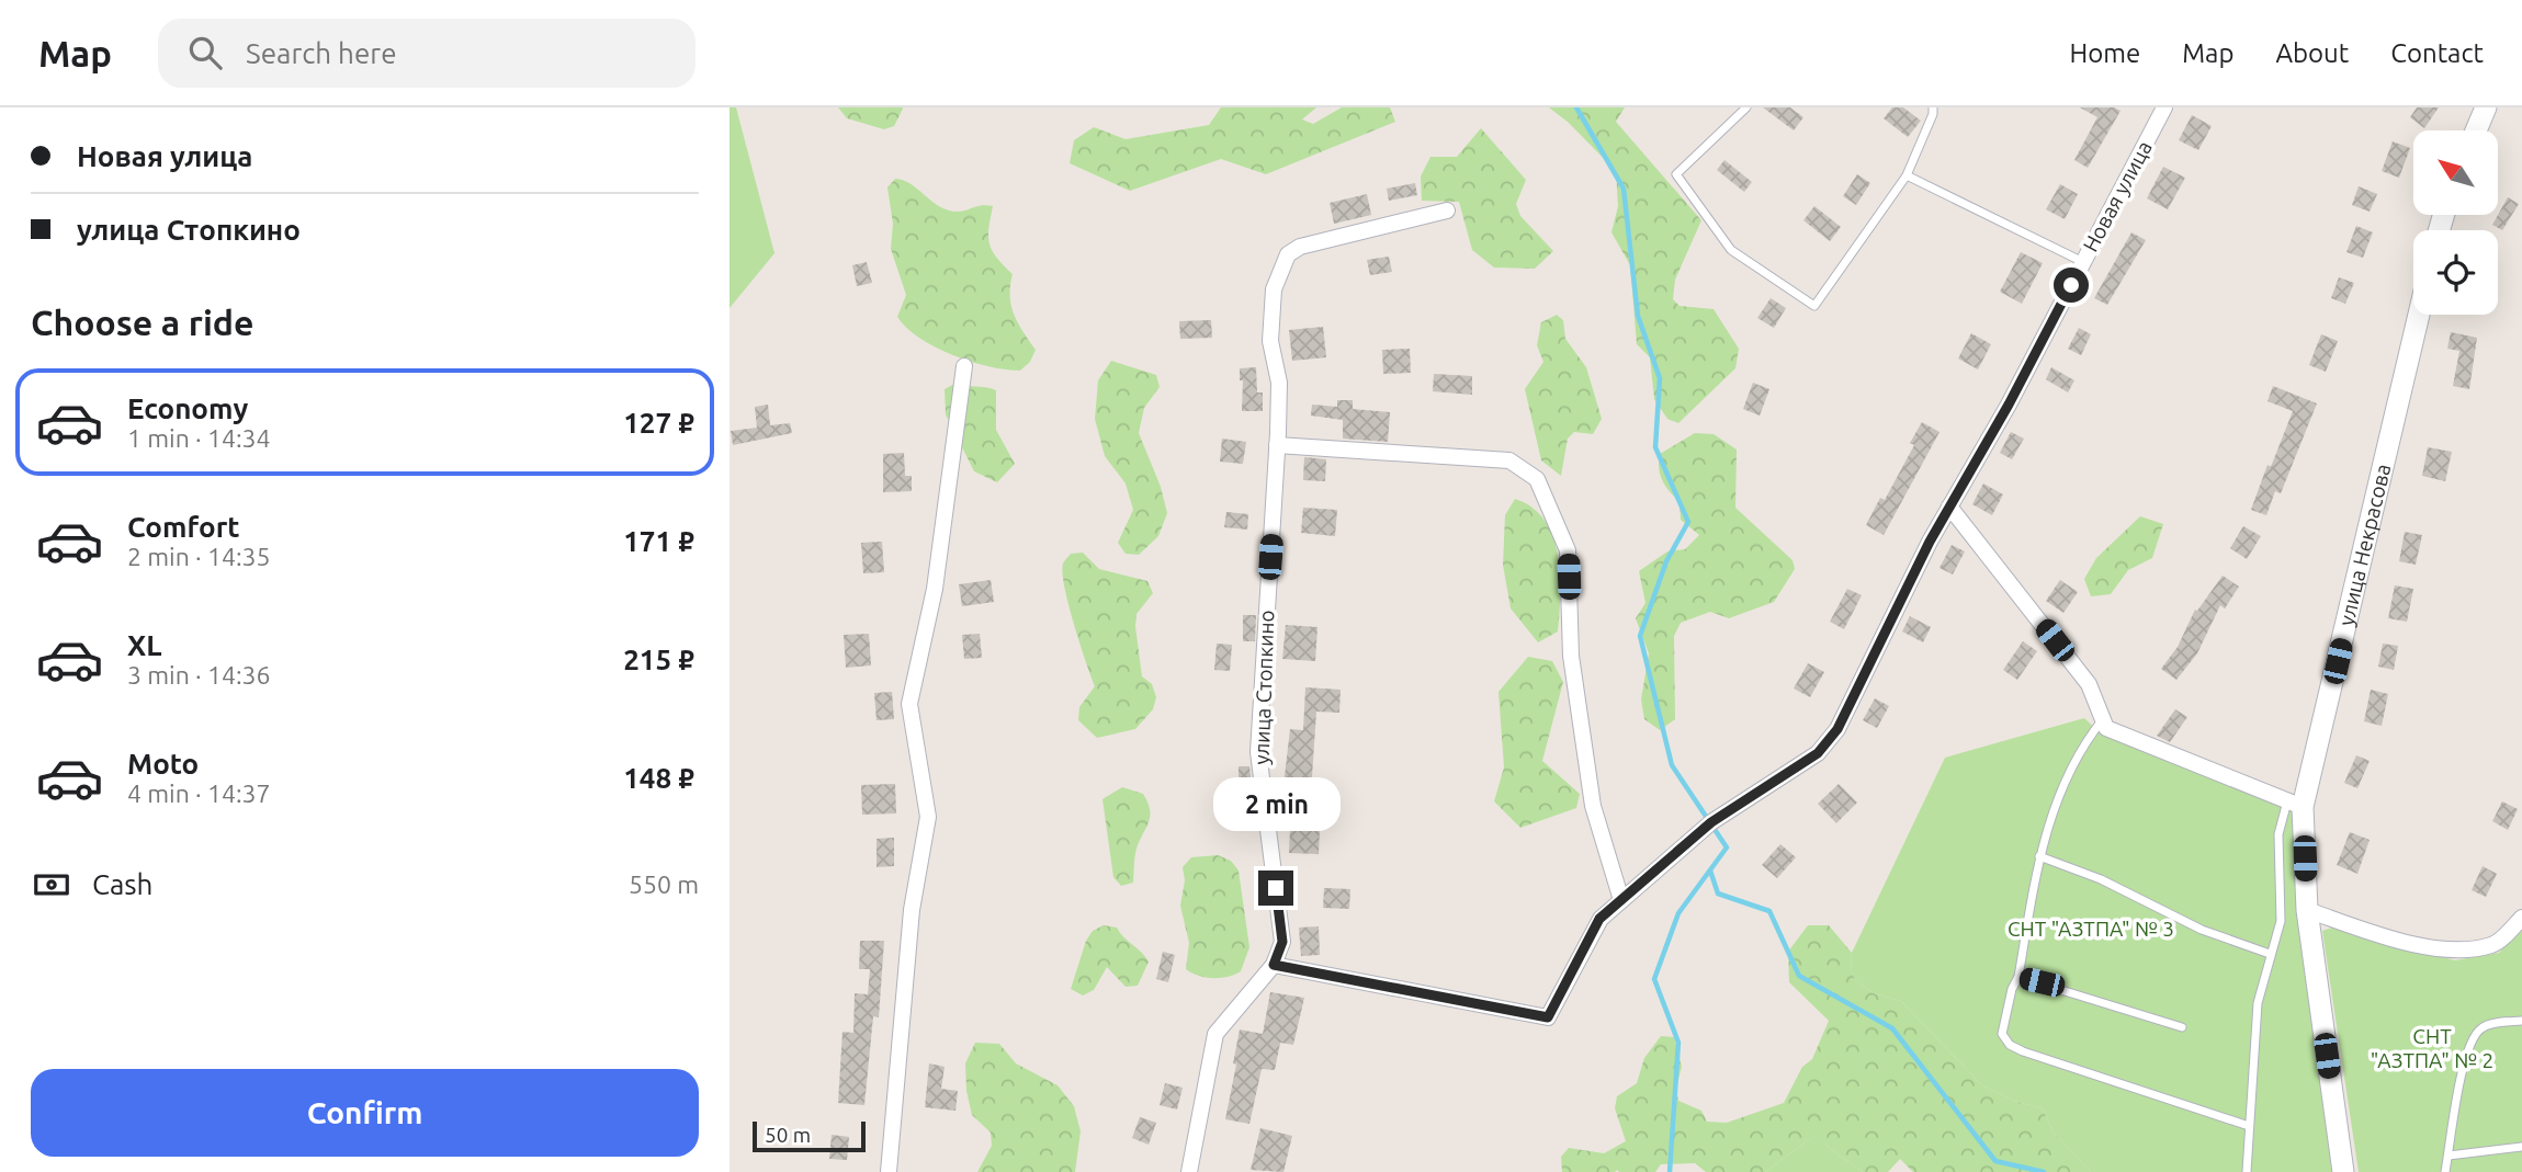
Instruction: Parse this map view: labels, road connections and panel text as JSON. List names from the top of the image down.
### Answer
{
  "streets": {
    "main road": ["улица Некрасова"],
    "street": ["Новая улица", "улица Стопкино"]
  },
  "crossings": [
    ["Новая улица", "улица Стопкино"]
  ],
  "parks": ["СНТ \"АЗТПА\" № 3", "СНТ \"АЗТПА\" № 2"],
  "scale_bar": "50 m",
  "north": "top left",
  "page": {
    "header": "Map",
    "search": "Search here",
    "nav": [
      "Home",
      "Map",
      "About",
      "Contact"
    ],
    "banner": ["Новая улица", "улица Стопкино"],
    "heading": "Choose a ride",
    "list": [
      {
        "name": "Economy",
        "note": "1 min · 14:34",
        "value": "127 ₽"
      },
      {
        "name": "Comfort",
        "note": "2 min · 14:35",
        "value": "171 ₽"
      },
      {
        "name": "XL",
        "note": "3 min · 14:36",
        "value": "215 ₽"
      },
      {
        "name": "Moto",
        "note": "4 min · 14:37",
        "value": "148 ₽"
      }
    ],
    "bubble": "2 min",
    "pay": ["Cash", "550 m"],
    "buttons": "Confirm",
    "scale": "50 m"
  }
}
